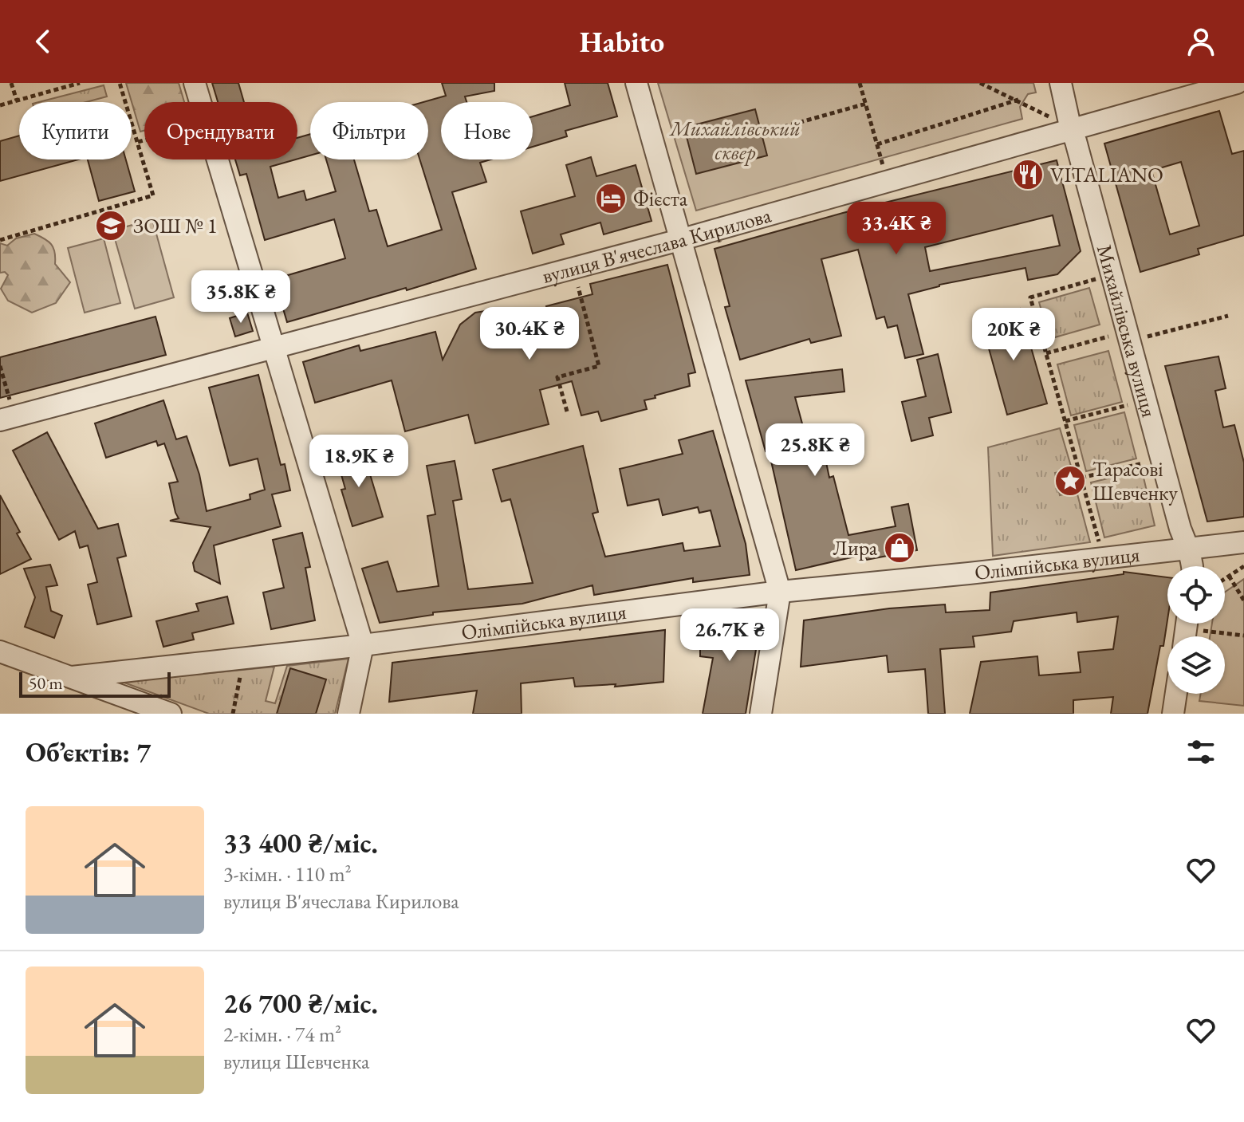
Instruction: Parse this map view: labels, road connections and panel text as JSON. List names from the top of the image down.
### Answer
{
  "streets": {
    "street": ["вулиця В'ячеслава Кирилова", "Михайлівська вулиця", "Олімпійська вулиця"]
  },
  "crossings": [
    ["вулиця В'ячеслава Кирилова", "Михайлівська вулиця"],
    ["Михайлівська вулиця", "Олімпійська вулиця"]
  ],
  "parks": ["Михайлівський сквер"],
  "places": {
    "restaurant": ["VITALIANO"],
    "hotel": ["Фієста"],
    "school or university": ["ЗОШ № 1"],
    "place": ["Тарасові Шевченку"],
    "shop": ["Лира"]
  },
  "scale_bar": "50 m",
  "page": {
    "header": "Habito",
    "chip": [
      "Купити",
      "Орендувати",
      "Фільтри",
      "Нове"
    ],
    "price": [
      "33.4K ₴",
      "35.8K ₴",
      "30.4K ₴",
      "20K ₴",
      "25.8K ₴",
      "18.9K ₴",
      "26.7K ₴"
    ],
    "scale": "50 m",
    "heading": "Об’єктів: 7",
    "list": [
      {
        "name": "33 400 ₴/міс.",
        "note": "3-кімн. · 110 m² · вулиця В'ячеслава Кирилова"
      },
      {
        "name": "26 700 ₴/міс.",
        "note": "2-кімн. · 74 m² · вулиця Шевченка"
      }
    ]
  }
}
